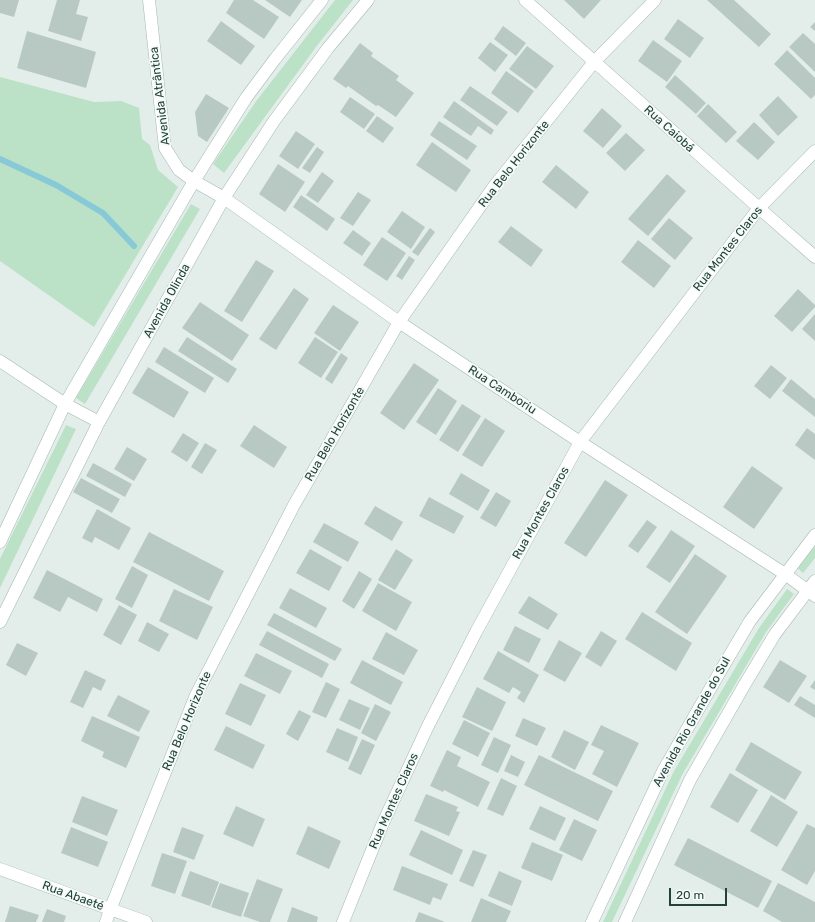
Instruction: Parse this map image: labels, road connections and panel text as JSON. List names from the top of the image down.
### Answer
{
  "streets": {
    "street": [
      "Avenida Atrântica",
      "Rua Caiobá",
      "Rua Belo Horizonte",
      "Rua Montes Claros",
      "Avenida Olinda",
      "Rua Camboriu",
      "Avenida Rio Grande do Sul",
      "Rua Abaeté"
    ]
  },
  "crossings": [
    ["Avenida Atrântica", "Avenida Olinda"],
    ["Avenida Atrântica", "Rua Camboriu"],
    ["Rua Caiobá", "Rua Belo Horizonte"],
    ["Rua Caiobá", "Rua Montes Claros"],
    ["Rua Belo Horizonte", "Rua Camboriu"],
    ["Rua Belo Horizonte", "Rua Abaeté"],
    ["Rua Montes Claros", "Rua Camboriu"],
    ["Avenida Olinda", "Rua Camboriu"],
    ["Rua Camboriu", "Avenida Rio Grande do Sul"]
  ],
  "scale_bar": "20 m"
}
